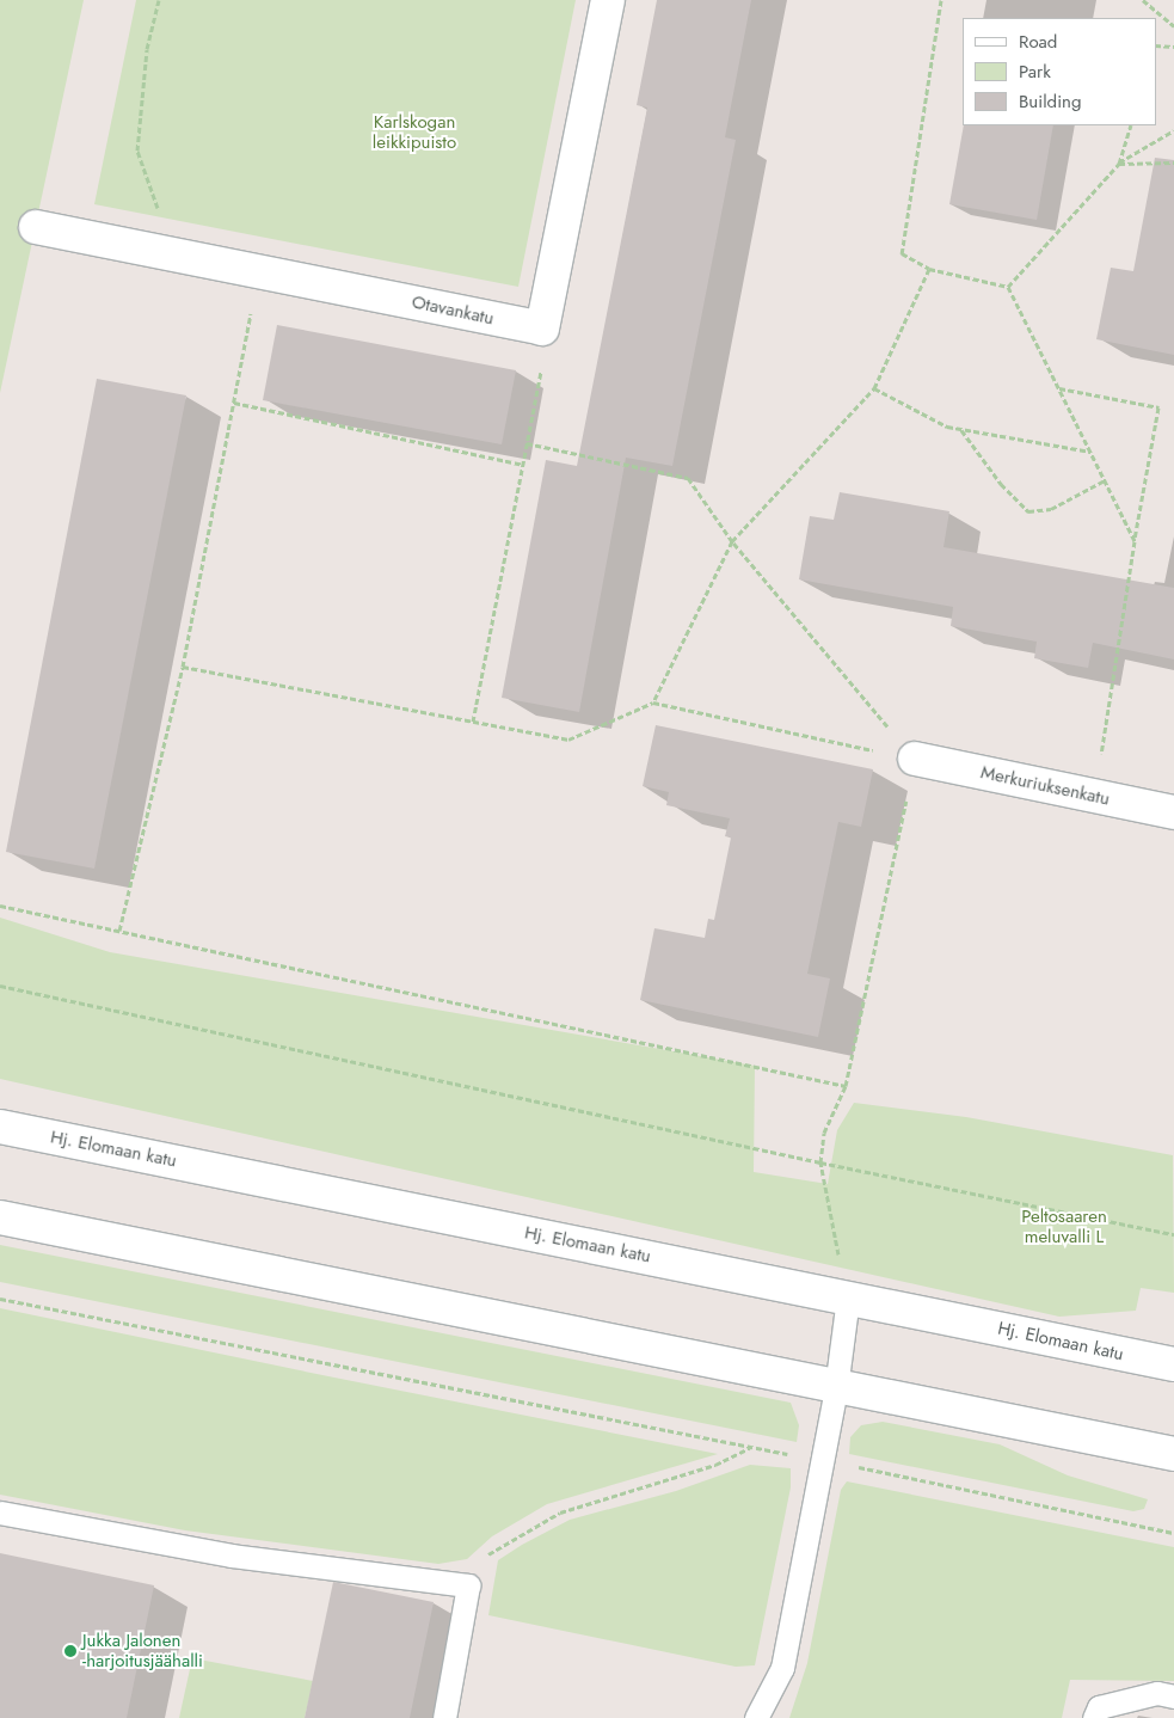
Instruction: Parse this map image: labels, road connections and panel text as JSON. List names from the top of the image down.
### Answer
{
  "streets": {
    "street": ["Otavankatu", "Merkuriuksenkatu", "Hj. Elomaan katu"]
  },
  "parks": ["Karlskogan leikkipuisto", "Peltosaaren meluvalli L"],
  "places": ["Jukka Jalonen -harjoitusjäähalli"],
  "legend": ["Road", "Park", "Building"]
}
